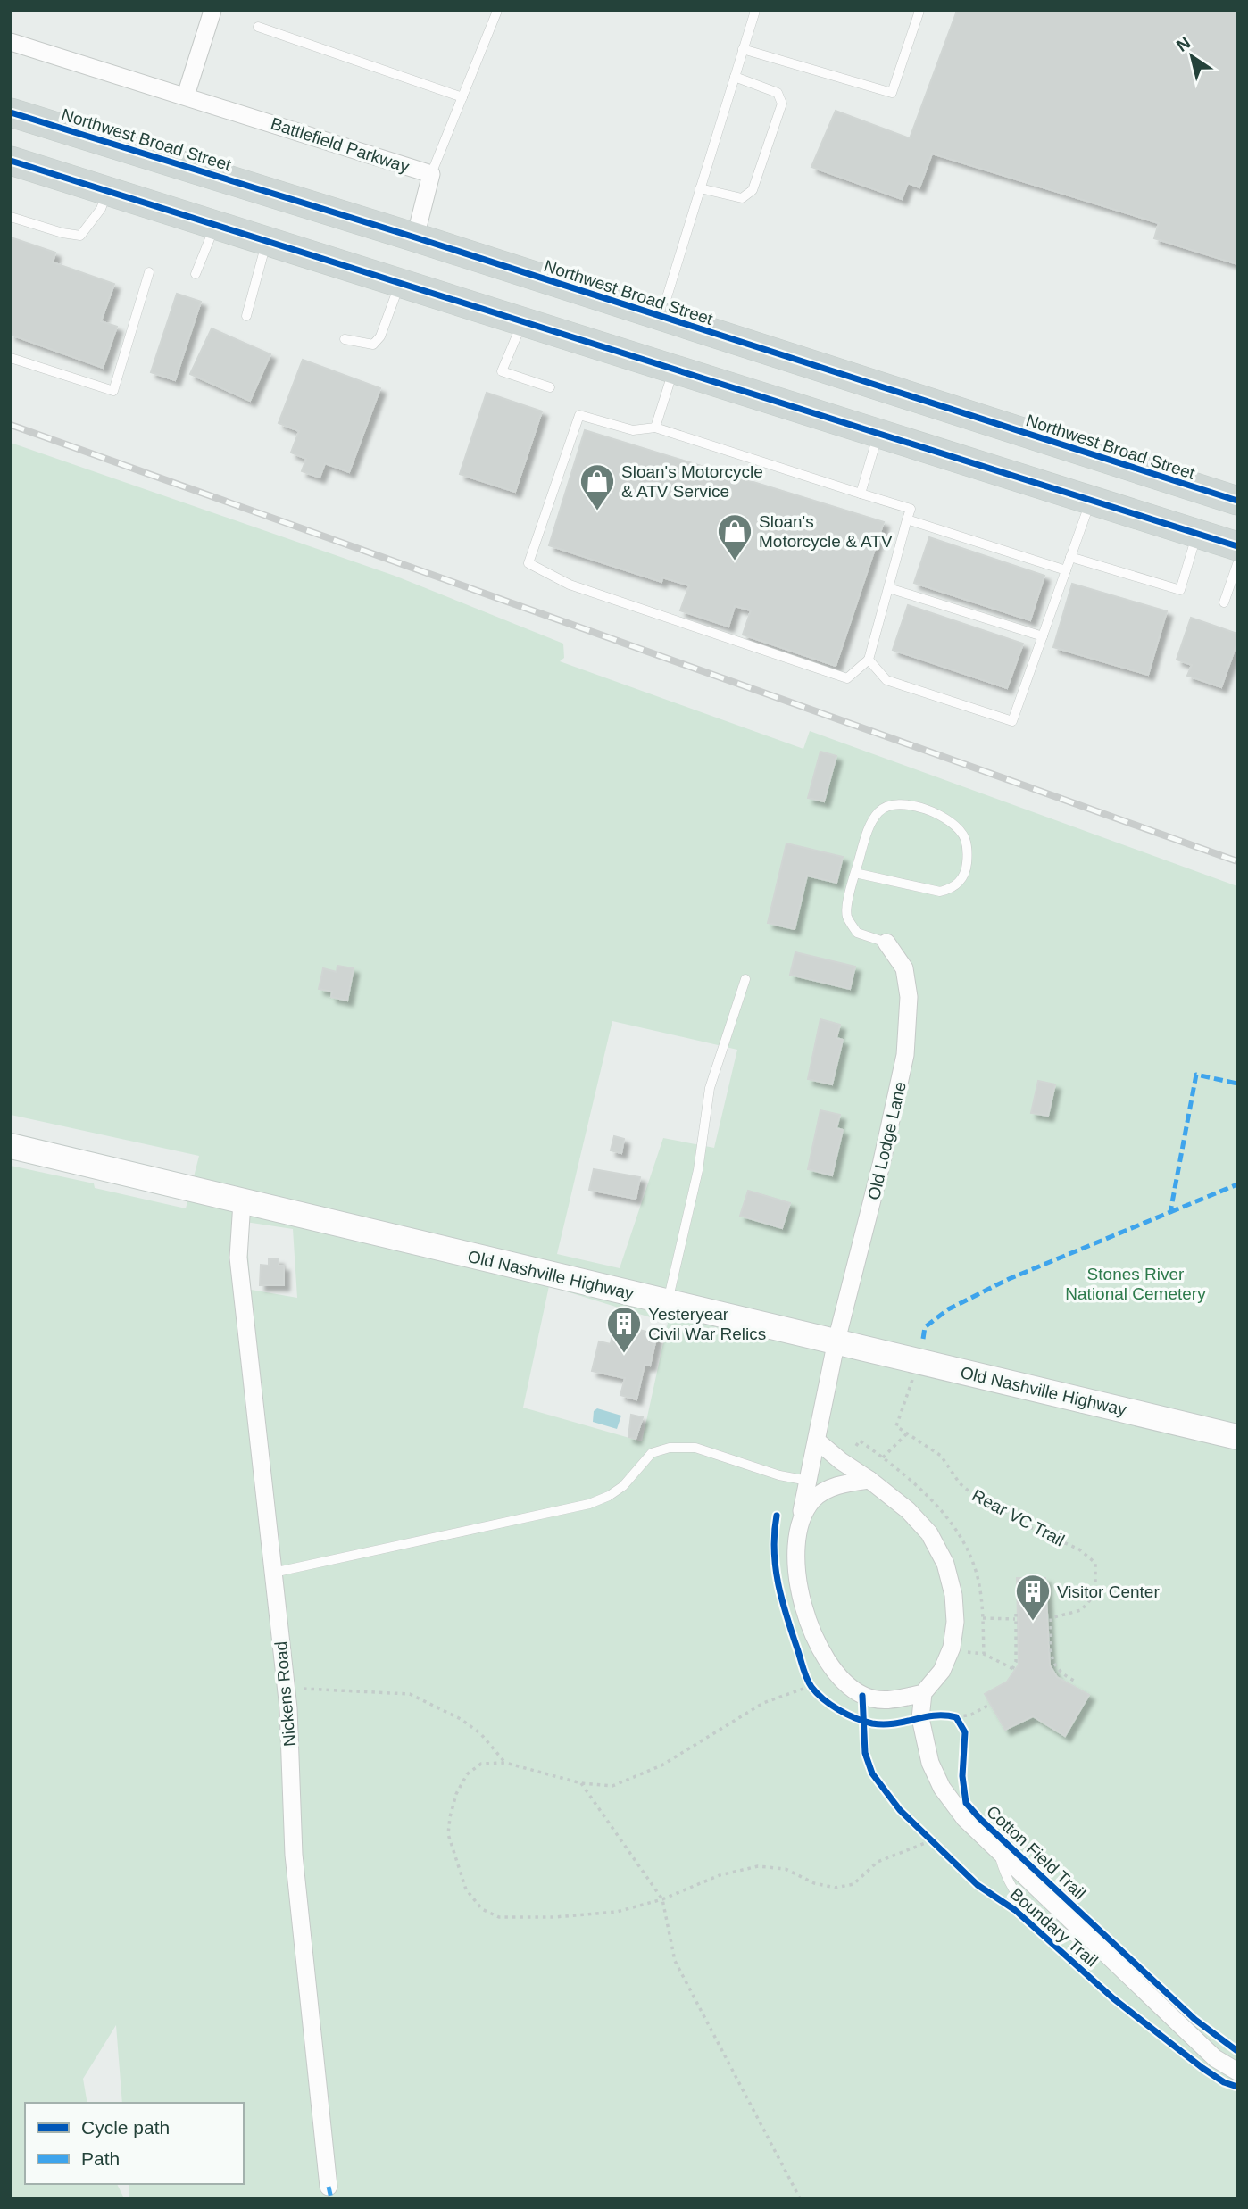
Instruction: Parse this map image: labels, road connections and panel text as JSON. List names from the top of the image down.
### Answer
{
  "streets": {
    "main road": ["Northwest Broad Street", "Old Nashville Highway"],
    "street": ["Battlefield Parkway", "Old Lodge Lane", "Nickens Road"],
    "path": ["Rear VC Trail"],
    "cycle path": ["Cotton Field Trail", "Boundary Trail"]
  },
  "crossings": [
    ["Northwest Broad Street", "Battlefield Parkway"],
    ["Old Lodge Lane", "Old Nashville Highway"],
    ["Old Nashville Highway", "Nickens Road"]
  ],
  "parks": ["Stones River National Cemetery"],
  "places": {
    "shop": ["Sloan's Motorcycle & ATV Service", "Sloan's Motorcycle & ATV"],
    "building": ["Yesteryear Civil War Relics", "Visitor Center"]
  },
  "legend": ["Cycle path", "Path"],
  "north": "top left"
}
